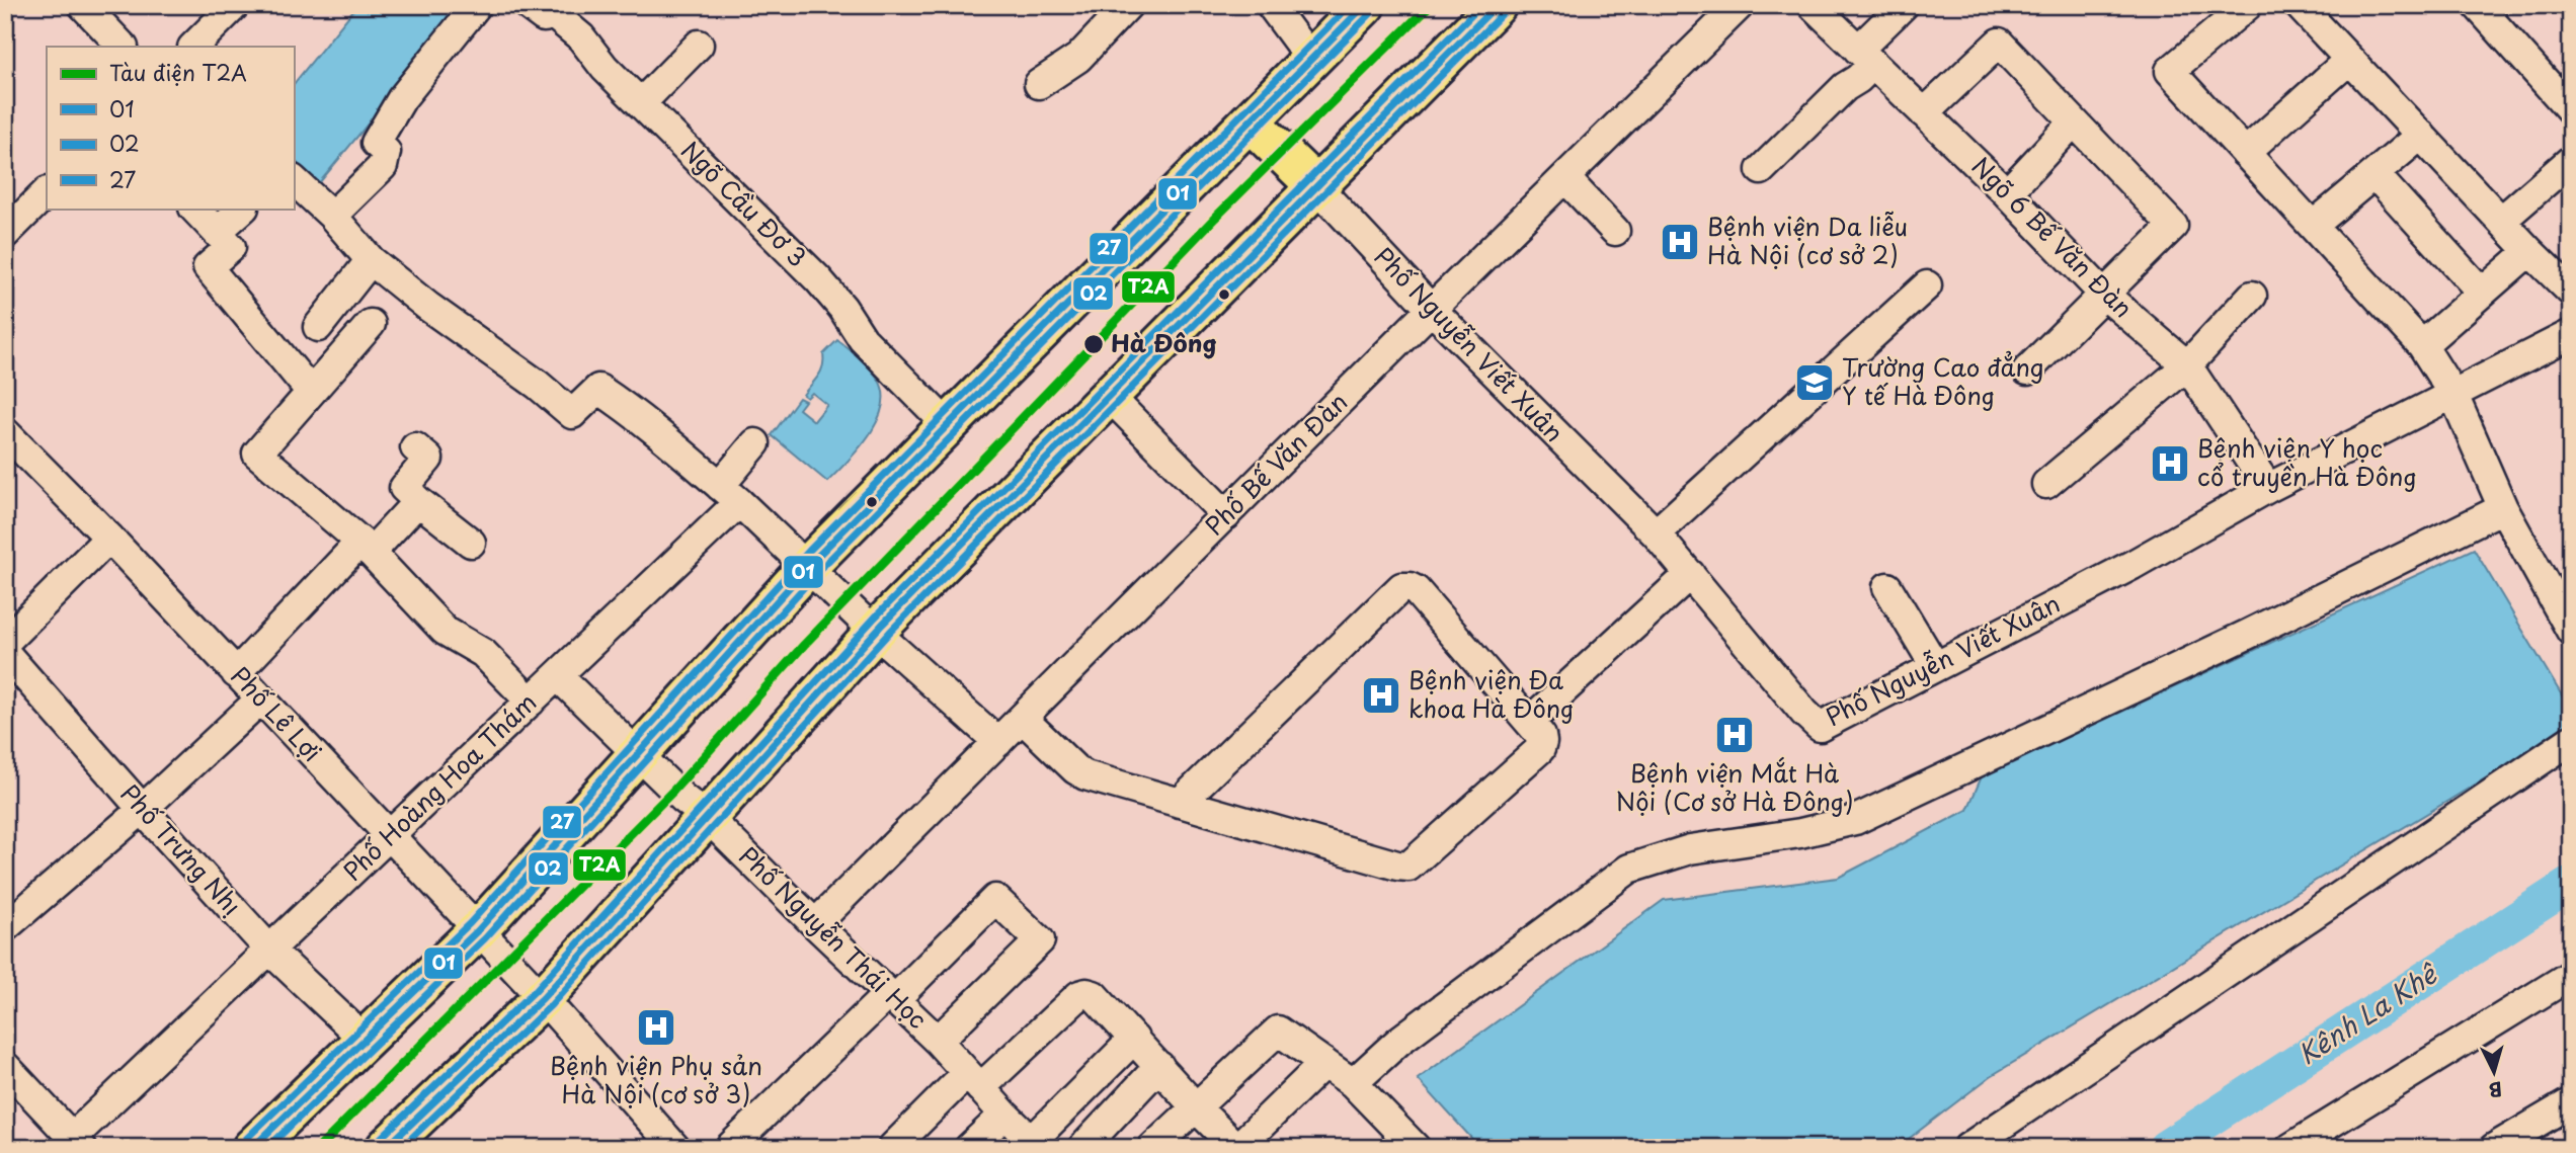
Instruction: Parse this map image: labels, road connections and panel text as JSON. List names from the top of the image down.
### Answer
{
  "streets": {
    "street": [
      "Ngõ Cầu Đơ 3",
      "Ngõ 6 Bế Văn Đàn",
      "Phố Nguyễn Viết Xuân",
      "Phố Bế Văn Đàn",
      "Phố Lê Lợi",
      "Phố Hoàng Hoa Thám",
      "Phố Trưng Nhị",
      "Phố Nguyễn Thái Học"
    ]
  },
  "crossings": [
    ["Ngõ 6 Bế Văn Đàn", "Phố Nguyễn Viết Xuân"],
    ["Phố Nguyễn Viết Xuân", "Phố Bế Văn Đàn"],
    ["Phố Bế Văn Đàn", "Phố Nguyễn Thái Học"],
    ["Phố Lê Lợi", "Phố Hoàng Hoa Thám"],
    ["Phố Hoàng Hoa Thám", "Phố Trưng Nhị"],
    ["Phố Hoàng Hoa Thám", "Phố Nguyễn Thái Học"]
  ],
  "water": ["Kênh La Khê"],
  "places": {
    "hospital": [
      "Bệnh viện Da liễu Hà Nội (cơ sở 2)",
      "Bệnh viện Y học cổ truyền Hà Đông",
      "Bệnh viện Đa khoa Hà Đông",
      "Bệnh viện Mắt Hà Nội (Cơ sở Hà Đông)",
      "Bệnh viện Phụ sản Hà Nội (cơ sở 3)"
    ],
    "other": ["Hà Đông"],
    "school or university": ["Trường Cao đẳng Y tế Hà Đông"]
  },
  "lines": [
    "metro line T2A",
    "transit line 01",
    "transit line 27",
    "transit line 02"
  ],
  "legend": [
    "Tàu điện T2A",
    "01",
    "02",
    "27"
  ],
  "north": "bottom"
}
